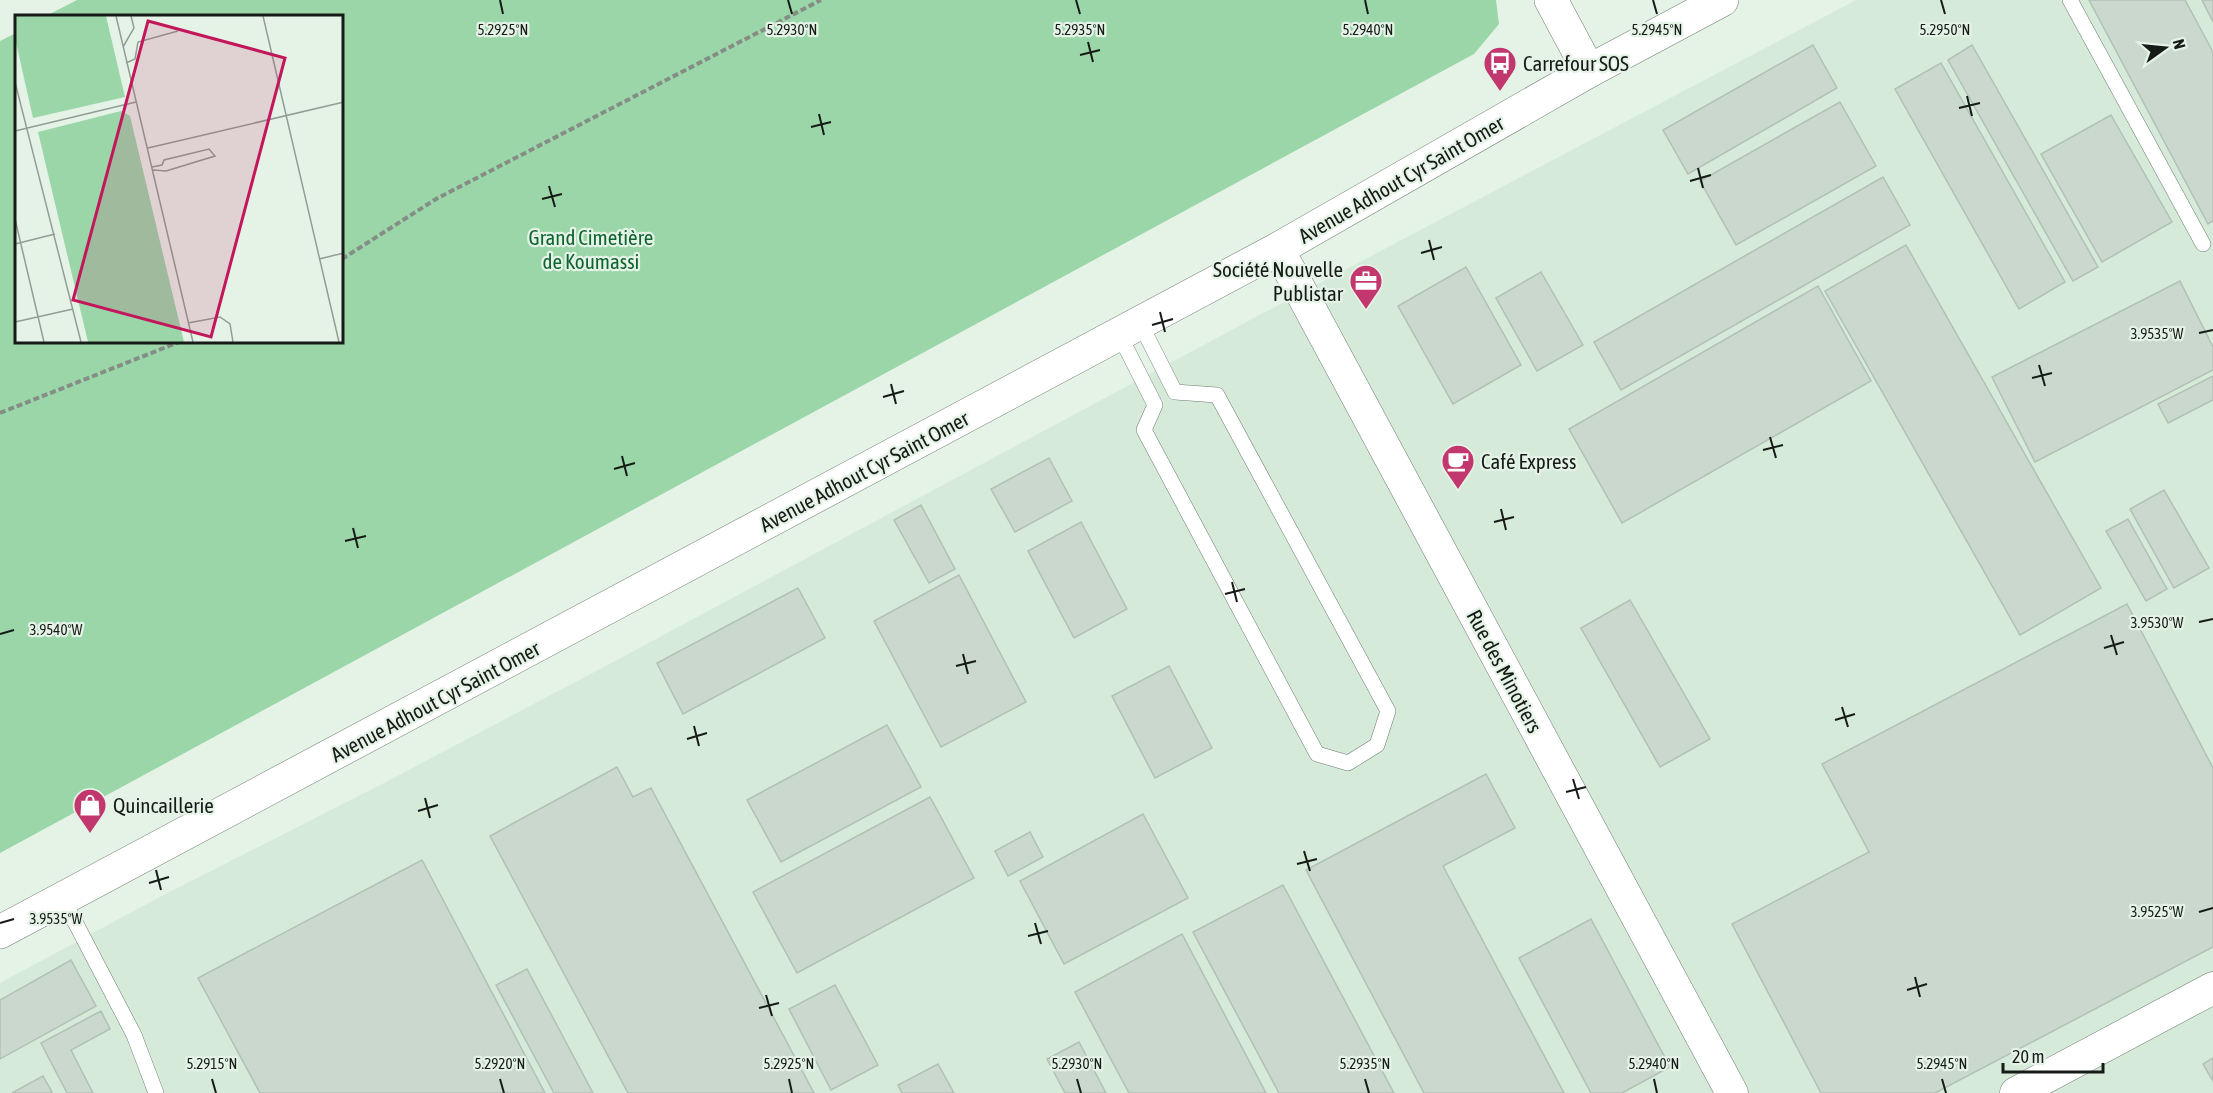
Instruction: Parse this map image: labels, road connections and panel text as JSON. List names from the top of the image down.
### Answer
{
  "streets": {
    "street": ["Avenue Adhout Cyr Saint Omer", "Rue des Minotiers"]
  },
  "crossings": [
    ["Avenue Adhout Cyr Saint Omer", "Rue des Minotiers"]
  ],
  "parks": ["Grand Cimetière de Koumassi"],
  "places": {
    "bus stop": ["Carrefour SOS"],
    "office": ["Société Nouvelle Publistar"],
    "cafe": ["Café Express"],
    "shop": ["Quincaillerie"]
  },
  "scale_bar": "20 m",
  "north": "right",
  "coordinates": [
    "5.2925°N",
    "5.2930°N",
    "5.2935°N",
    "5.2940°N",
    "5.2945°N",
    "5.2950°N",
    "3.9535°W",
    "3.9530°W",
    "3.9540°W",
    "3.9525°W",
    "5.2915°N",
    "5.2920°N"
  ]
}
